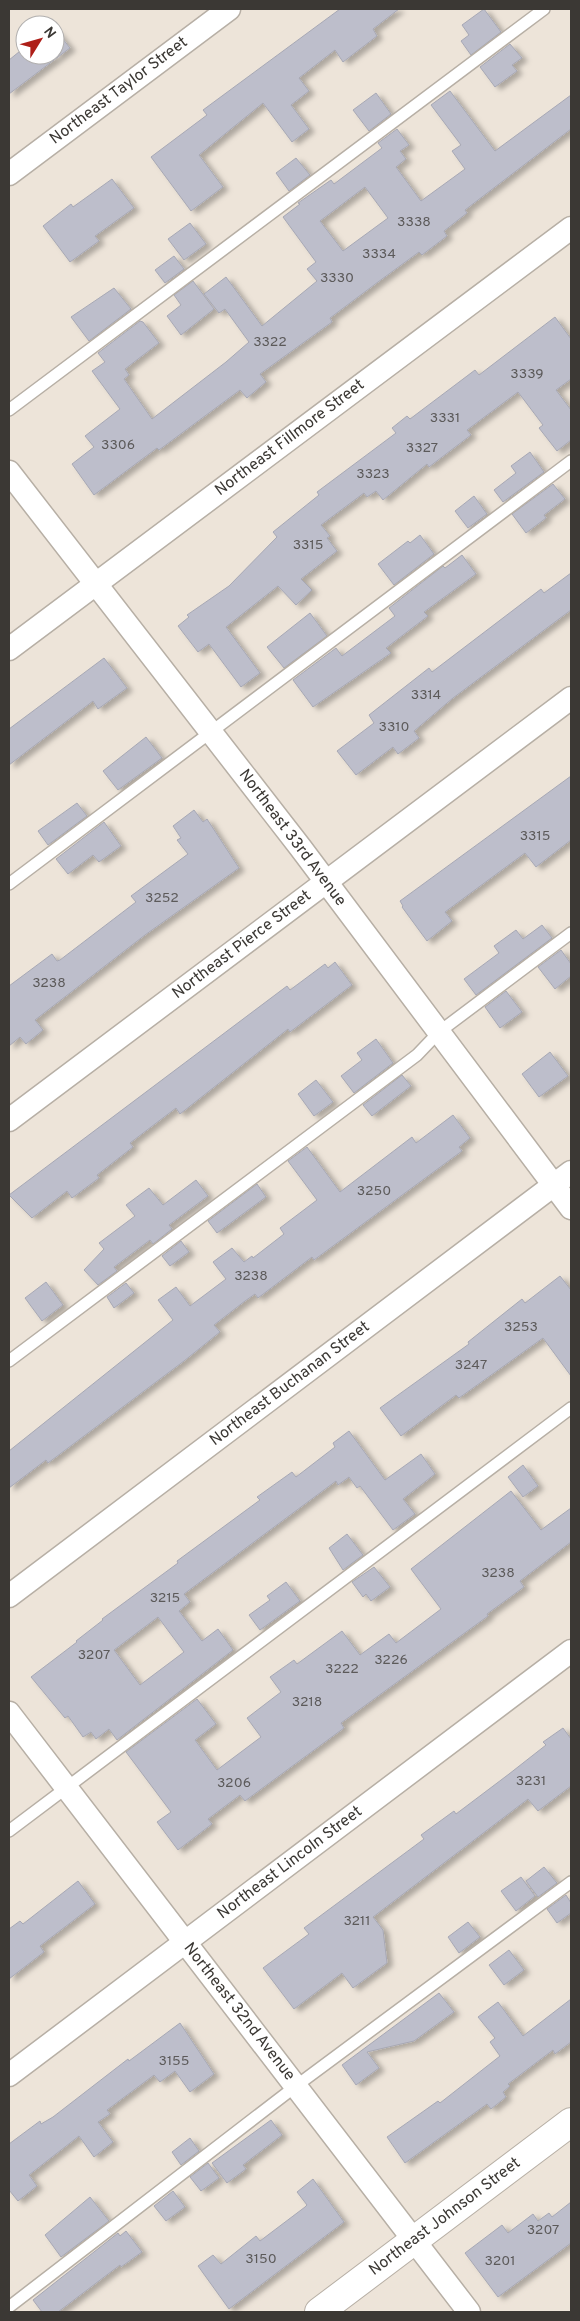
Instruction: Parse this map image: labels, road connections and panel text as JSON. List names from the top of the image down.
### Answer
{
  "streets": {
    "street": [
      "Northeast Taylor Street",
      "Northeast Fillmore Street",
      "Northeast 33rd Avenue",
      "Northeast Pierce Street",
      "Northeast Buchanan Street",
      "Northeast Lincoln Street",
      "Northeast 32nd Avenue",
      "Northeast Johnson Street"
    ]
  },
  "crossings": [
    ["Northeast Fillmore Street", "Northeast 33rd Avenue"],
    ["Northeast 33rd Avenue", "Northeast Pierce Street"],
    ["Northeast 33rd Avenue", "Northeast Buchanan Street"],
    ["Northeast Lincoln Street", "Northeast 32nd Avenue"],
    ["Northeast 32nd Avenue", "Northeast Johnson Street"]
  ],
  "house_numbers": [
    "3338",
    "3334",
    "3330",
    "3322",
    "3339",
    "3331",
    "3306",
    "3327",
    "3323",
    "3315",
    "3314",
    "3310",
    "3315",
    "3252",
    "3238",
    "3250",
    "3238",
    "3253",
    "3247",
    "3238",
    "3215",
    "3207",
    "3226",
    "3222",
    "3218",
    "3231",
    "3206",
    "3211",
    "3155",
    "3207",
    "3150",
    "3201"
  ],
  "north": "top right"
}
